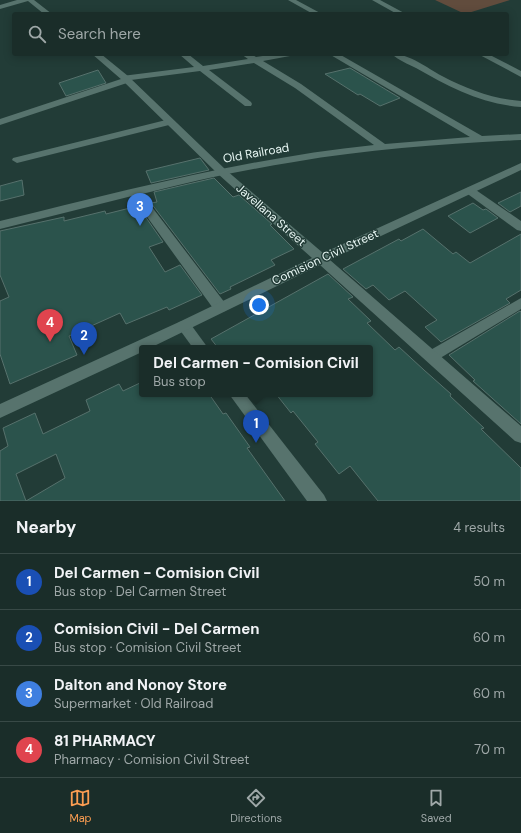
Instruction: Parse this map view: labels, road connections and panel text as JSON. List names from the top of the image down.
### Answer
{
  "streets": {
    "street": ["Old Railroad", "Javellana Street", "Comision Civil Street"]
  },
  "crossings": [
    ["Old Railroad", "Javellana Street"],
    ["Javellana Street", "Comision Civil Street"]
  ],
  "page": {
    "search": "Search here",
    "pins": [
      "3",
      "4",
      "2",
      "1"
    ],
    "popup": ["Del Carmen - Comision Civil", "Bus stop"],
    "heading": ["Nearby", "4 results"],
    "list": [
      {
        "mark": "1",
        "name": "Del Carmen - Comision Civil",
        "note": "Bus stop · Del Carmen Street",
        "value": "50 m"
      },
      {
        "mark": "2",
        "name": "Comision Civil - Del Carmen",
        "note": "Bus stop · Comision Civil Street",
        "value": "60 m"
      },
      {
        "mark": "3",
        "name": "Dalton and Nonoy Store",
        "note": "Supermarket · Old Railroad",
        "value": "60 m"
      },
      {
        "mark": "4",
        "name": "81 PHARMACY",
        "note": "Pharmacy · Comision Civil Street",
        "value": "70 m"
      }
    ],
    "nav": ["Map", "Directions", "Saved"]
  }
}
